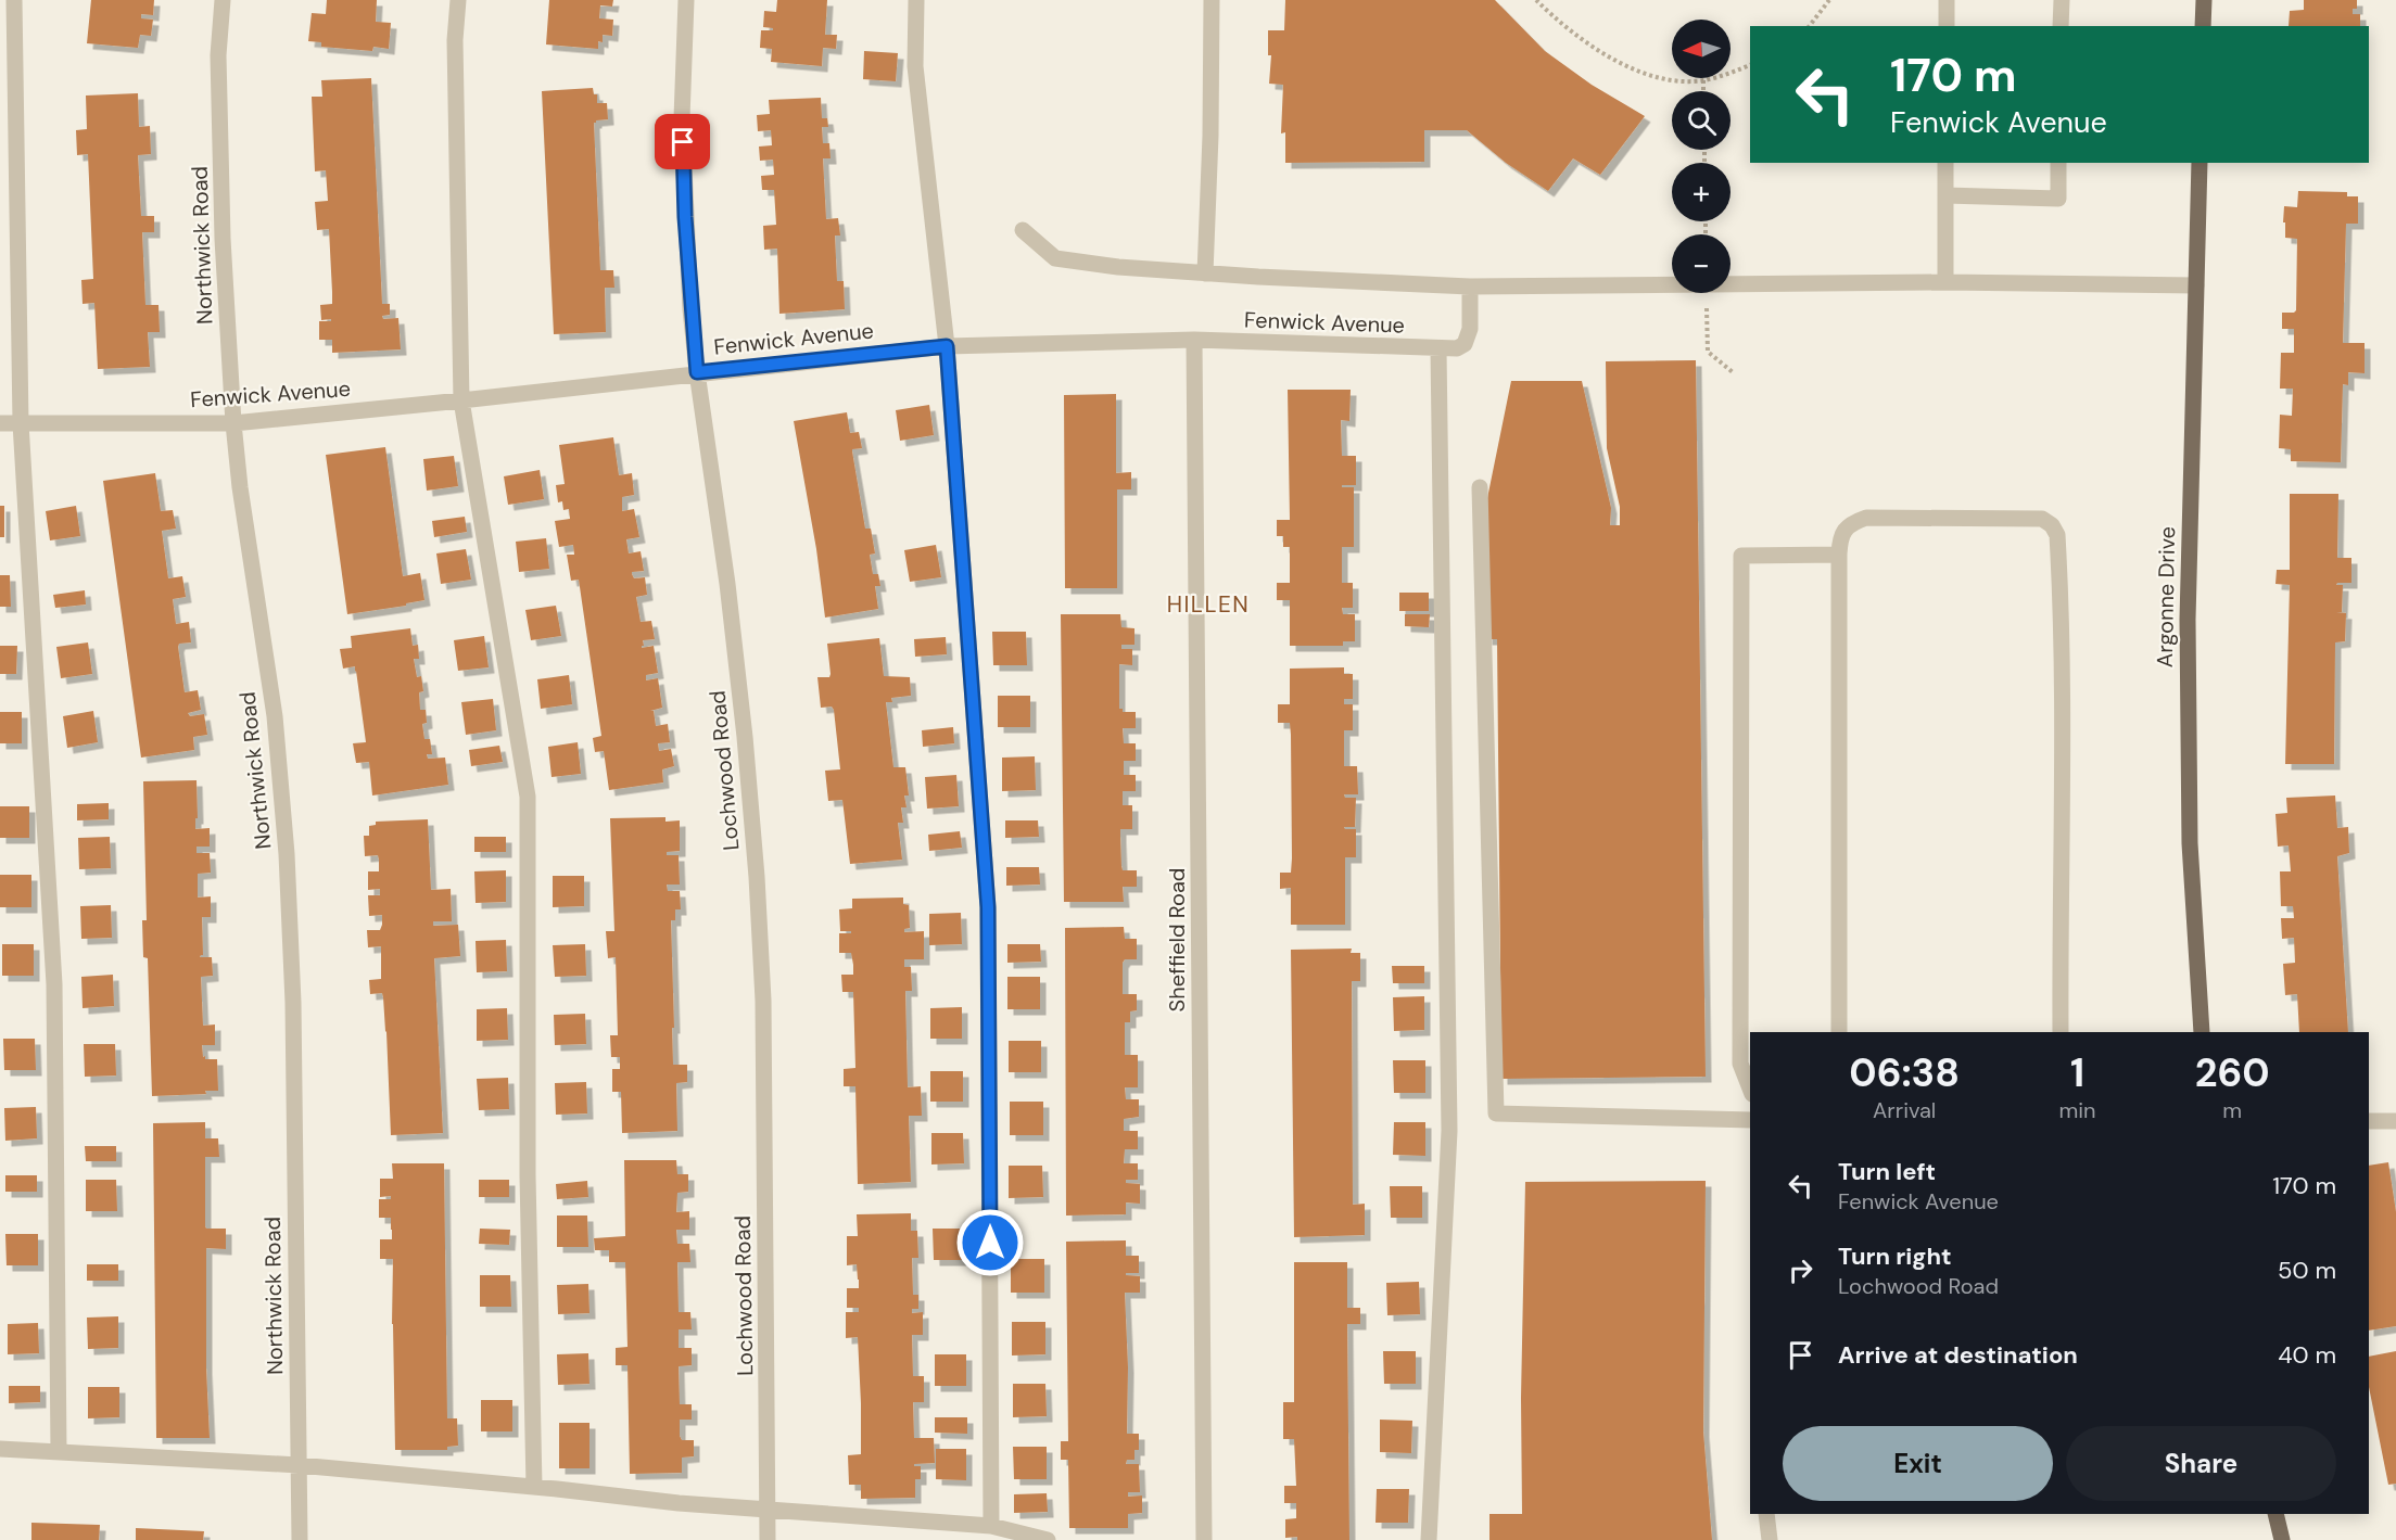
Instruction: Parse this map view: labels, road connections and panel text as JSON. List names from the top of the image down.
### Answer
{
  "streets": {
    "main road": ["Argonne Drive"],
    "street": [
      "Northwick Road",
      "Fenwick Avenue",
      "Lochwood Road",
      "Sheffield Road"
    ]
  },
  "crossings": [
    ["Northwick Road", "Fenwick Avenue"],
    ["Fenwick Avenue", "Lochwood Road"],
    ["Fenwick Avenue", "Sheffield Road"]
  ],
  "districts": ["HILLEN"],
  "north": "left",
  "page": {
    "map_buttons": ["+", "−"],
    "turn": ["170 m", "Fenwick Avenue"],
    "eta": [
      "06:38",
      "Arrival",
      "1",
      "min",
      "260",
      "m"
    ],
    "list": [
      {
        "name": "Turn left",
        "note": "Fenwick Avenue",
        "value": "170 m"
      },
      {
        "name": "Turn right",
        "note": "Lochwood Road",
        "value": "50 m"
      },
      {
        "name": "Arrive at destination",
        "value": "40 m"
      }
    ],
    "buttons": ["Exit", "Share"]
  }
}
